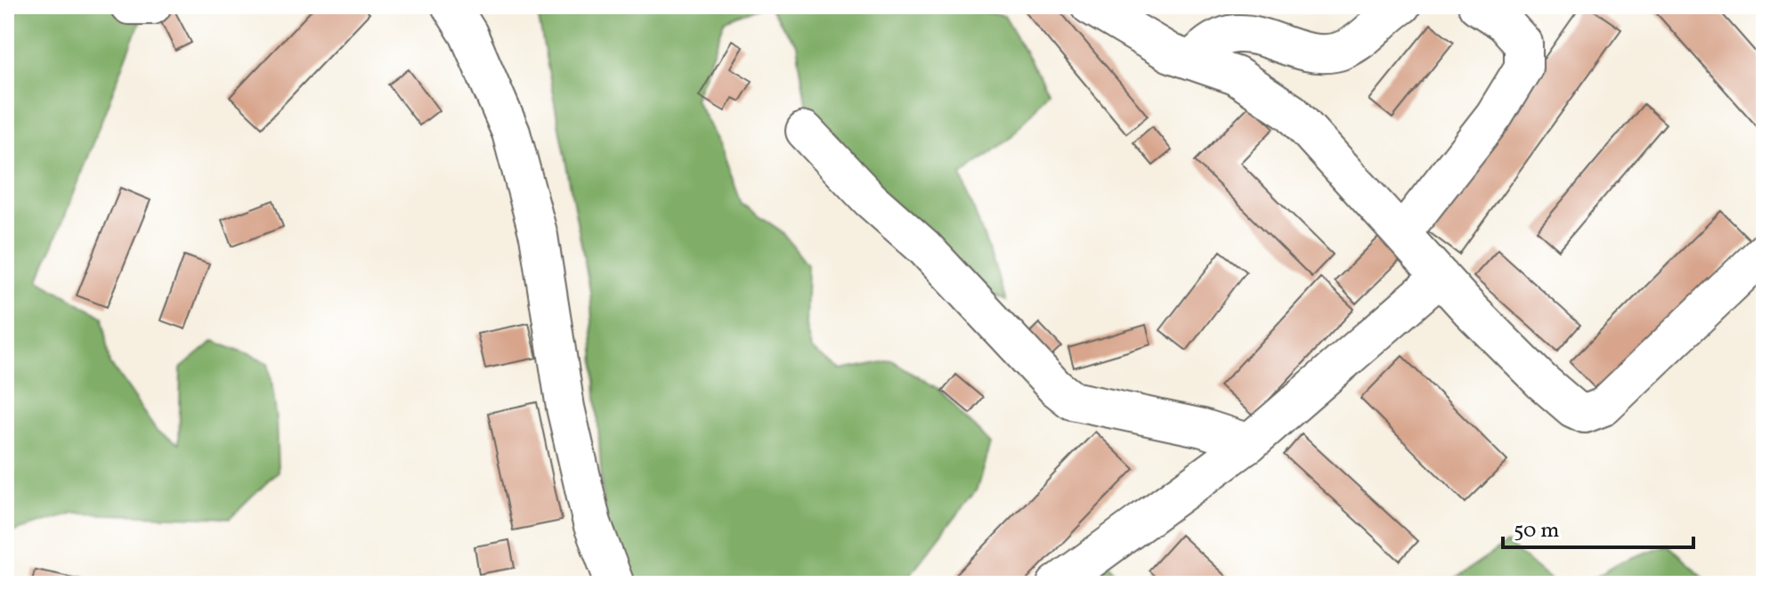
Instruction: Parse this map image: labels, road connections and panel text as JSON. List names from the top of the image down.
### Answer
{
  "scale_bar": "50 m"
}
